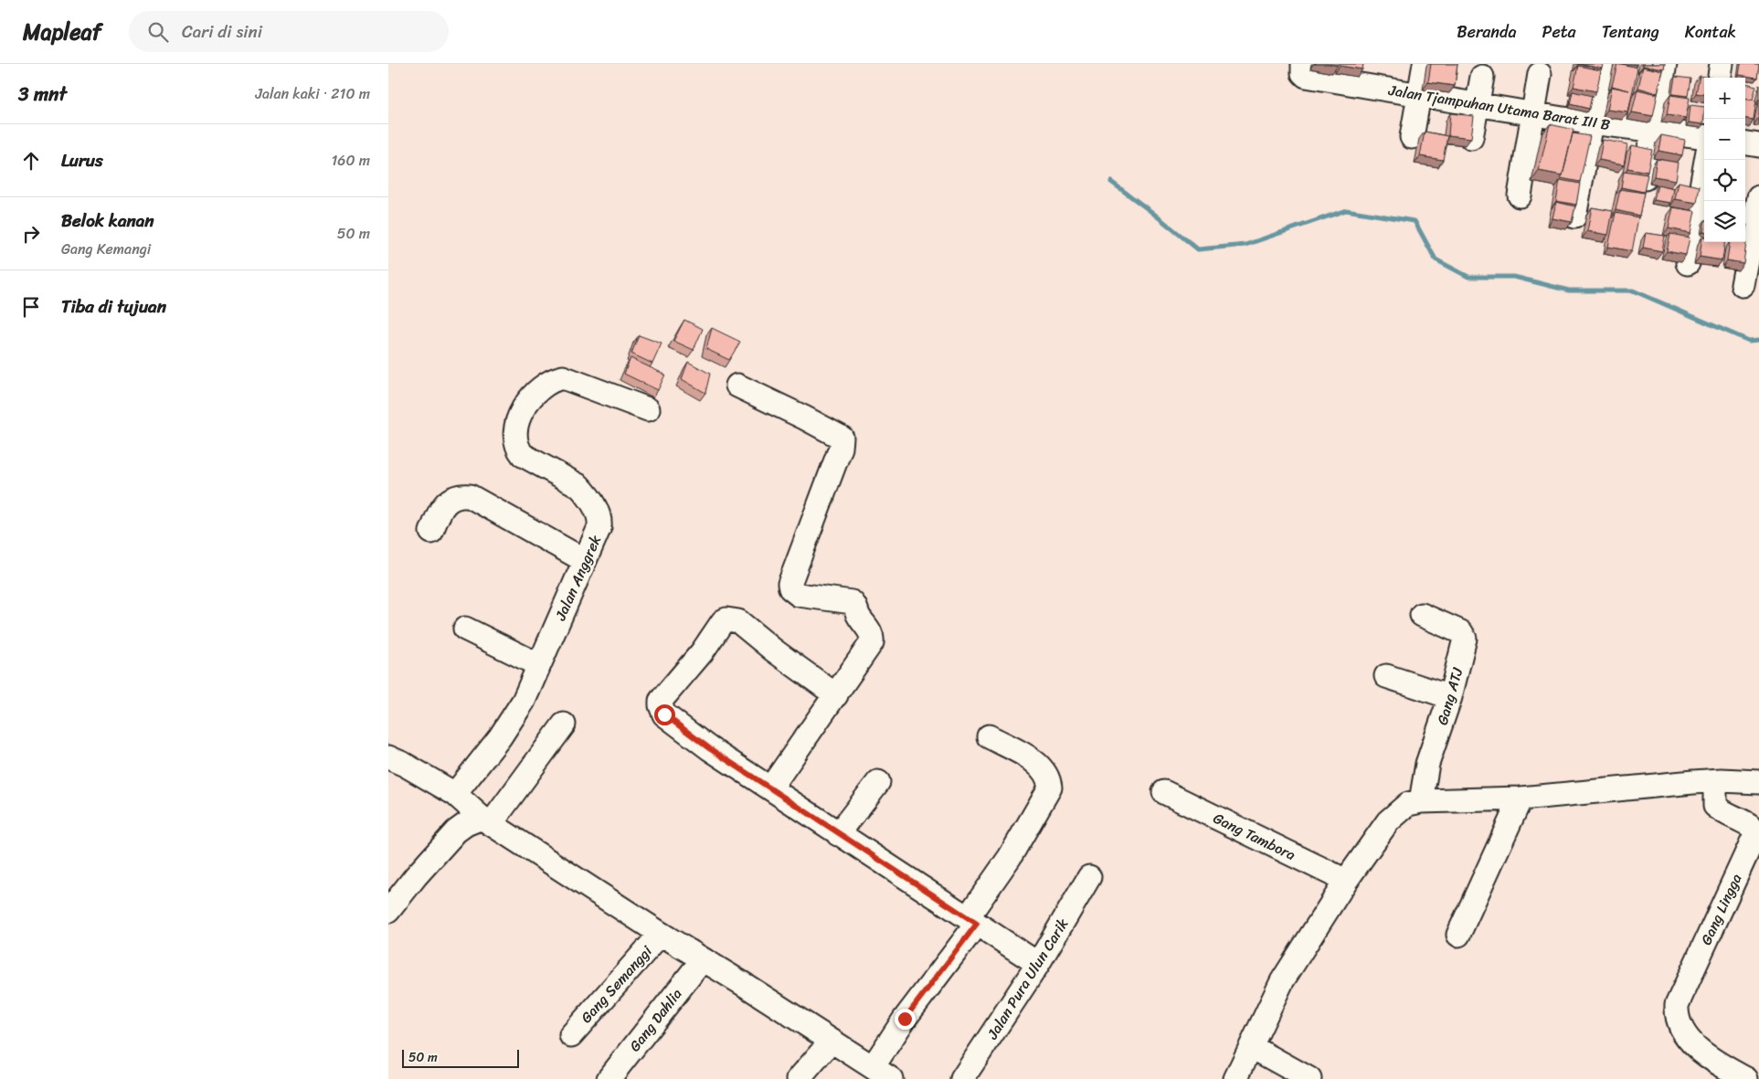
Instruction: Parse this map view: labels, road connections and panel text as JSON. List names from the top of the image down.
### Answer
{
  "streets": {
    "street": [
      "Jalan Tjampuhan Utama Barat III B",
      "Jalan Anggrek",
      "Gang ATJ",
      "Gang Tambora",
      "Gang Lingga",
      "Jalan Pura Ulun Carik",
      "Gang Semanggi",
      "Gang Dahlia"
    ]
  },
  "scale_bar": "50 m",
  "page": {
    "header": "Mapleaf",
    "search": "Cari di sini",
    "nav": [
      "Beranda",
      "Peta",
      "Tentang",
      "Kontak"
    ],
    "heading": ["3 mnt", "Jalan kaki · 210 m"],
    "map_buttons": ["+", "−"],
    "list": [
      ["Lurus", "160 m"],
      ["Belok kanan", "Gang Kemangi", "50 m"],
      "Tiba di tujuan"
    ],
    "scale": "50 m"
  }
}
